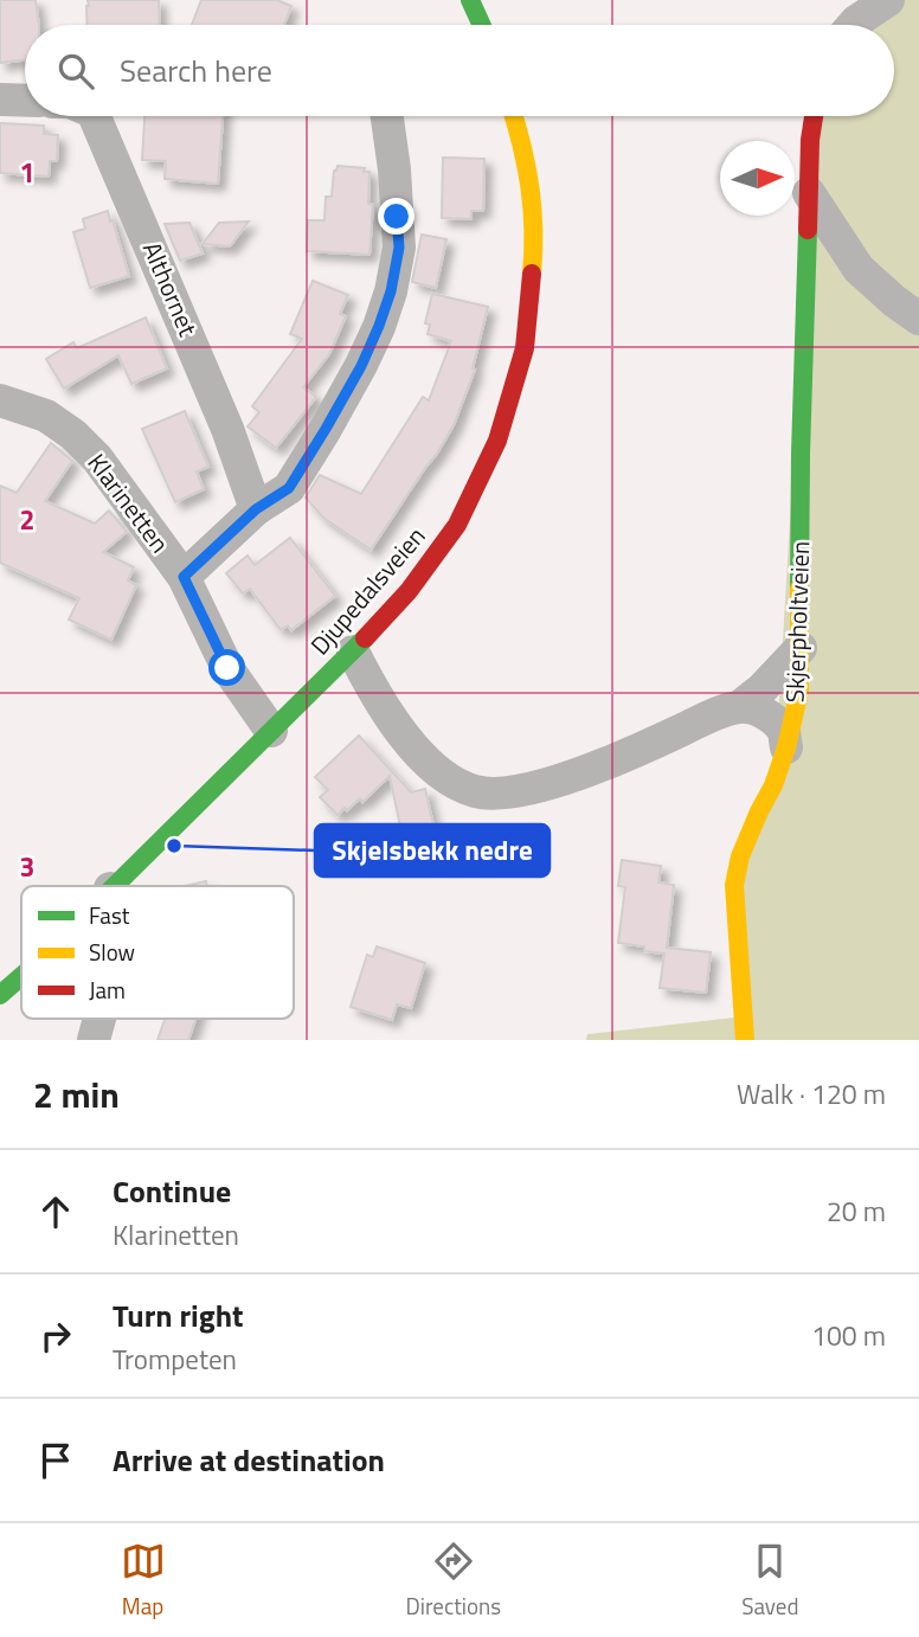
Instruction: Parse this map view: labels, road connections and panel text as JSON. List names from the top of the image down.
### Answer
{
  "streets": {
    "street": [
      "Althornet",
      "Klarinetten",
      "Djupedalsveien",
      "Skjerpholtveien"
    ]
  },
  "crossings": [
    ["Klarinetten", "Djupedalsveien"]
  ],
  "places": ["Skjelsbekk nedre"],
  "legend": ["Fast", "Slow", "Jam"],
  "north": "right",
  "page": {
    "search": "Search here",
    "heading": ["2 min", "Walk · 120 m"],
    "list": [
      ["Continue", "Klarinetten", "20 m"],
      ["Turn right", "Trompeten", "100 m"],
      "Arrive at destination"
    ],
    "nav": ["Map", "Directions", "Saved"]
  },
  "grid": {
    "rows": ["1", "2", "3"]
  }
}
